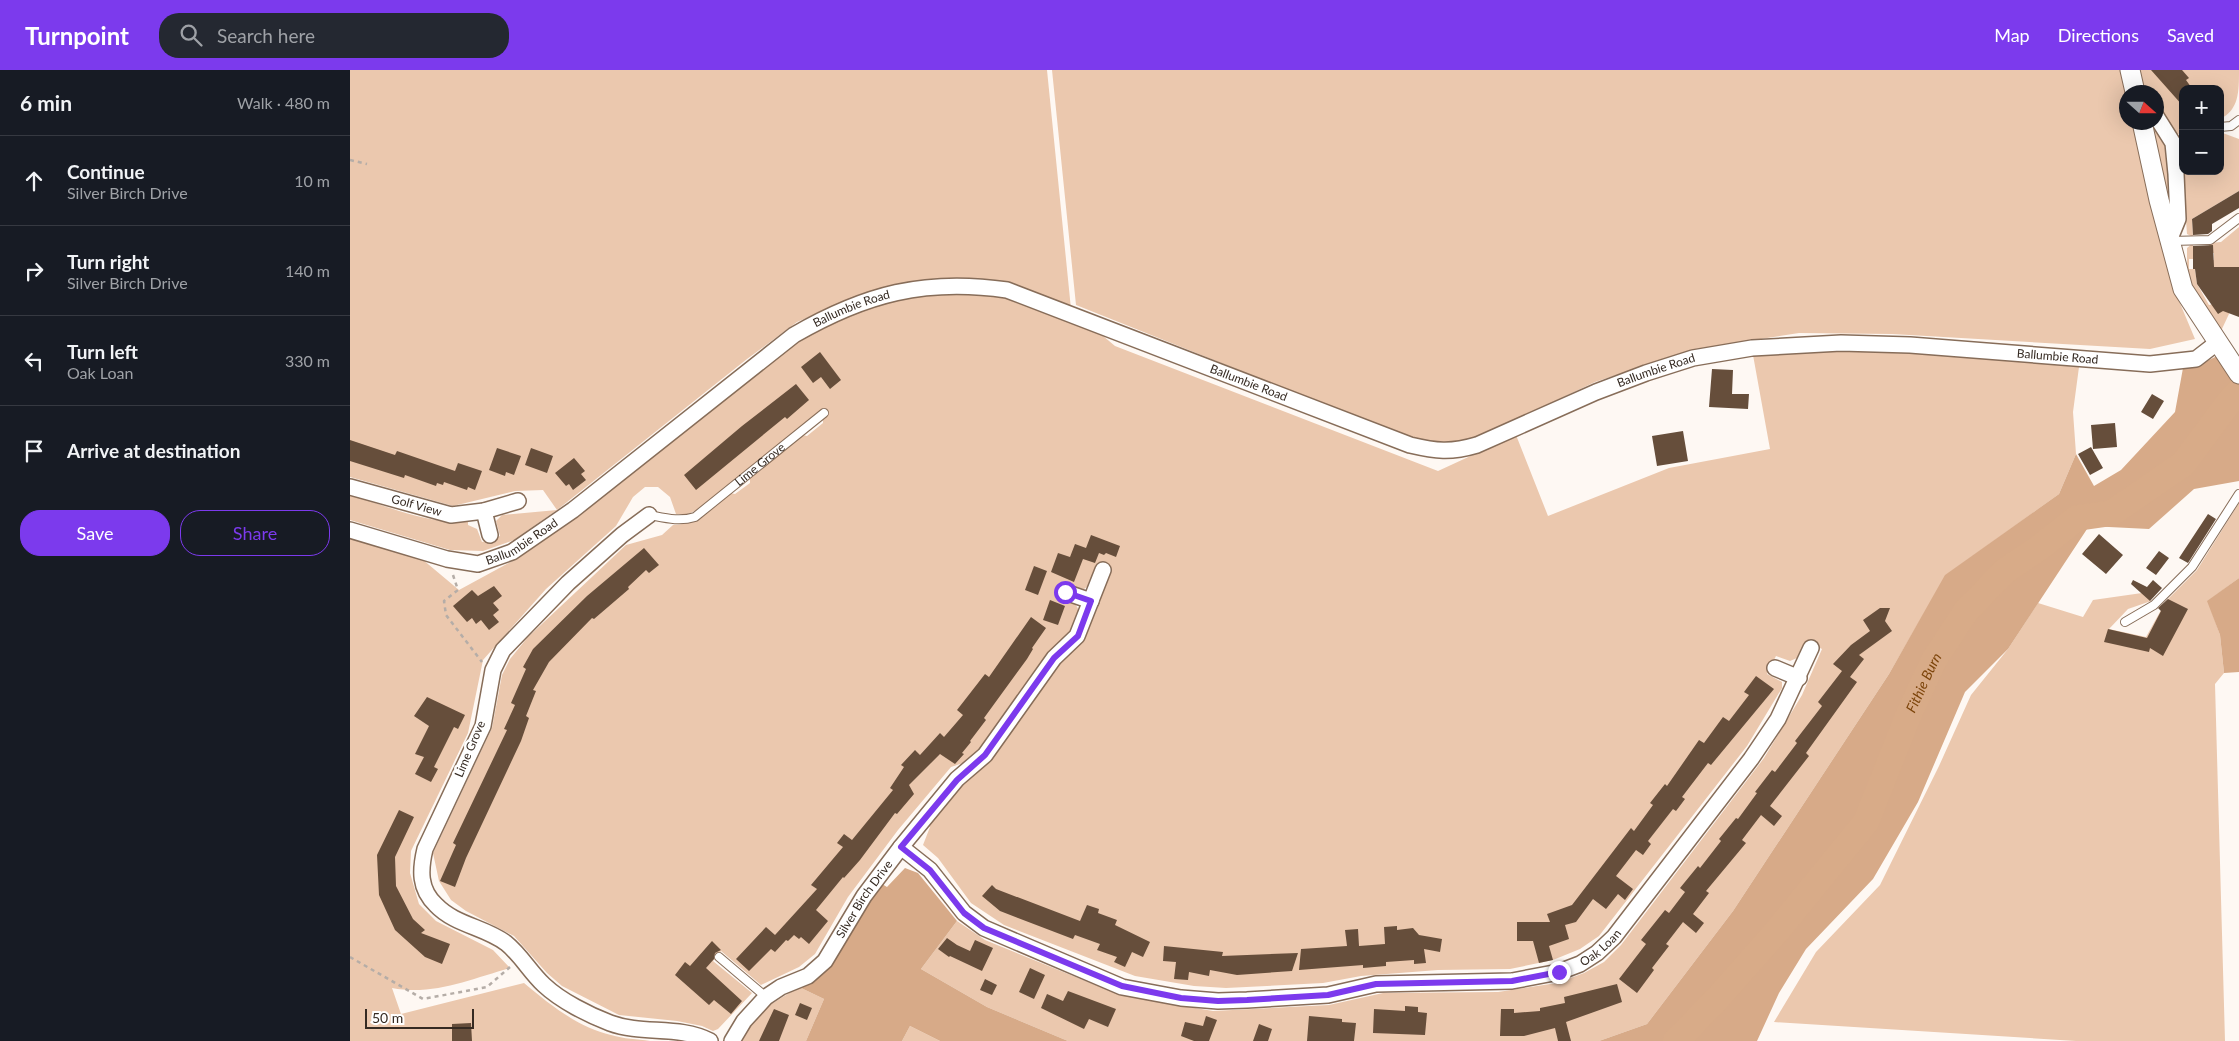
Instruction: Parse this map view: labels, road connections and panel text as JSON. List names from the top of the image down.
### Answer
{
  "streets": {
    "street": [
      "Ballumbie Road",
      "Lime Grove",
      "Golf View",
      "Silver Birch Drive",
      "Oak Loan"
    ]
  },
  "crossings": [
    ["Silver Birch Drive", "Oak Loan"]
  ],
  "water": ["Fithie Burn"],
  "scale_bar": "50 m",
  "north": "right",
  "page": {
    "header": "Turnpoint",
    "search": "Search here",
    "nav": ["Map", "Directions", "Saved"],
    "heading": ["6 min", "Walk · 480 m"],
    "map_buttons": ["+", "−"],
    "list": [
      ["Continue", "Silver Birch Drive", "10 m"],
      ["Turn right", "Silver Birch Drive", "140 m"],
      ["Turn left", "Oak Loan", "330 m"],
      "Arrive at destination"
    ],
    "buttons": ["Save", "Share"],
    "scale": "50 m"
  }
}
